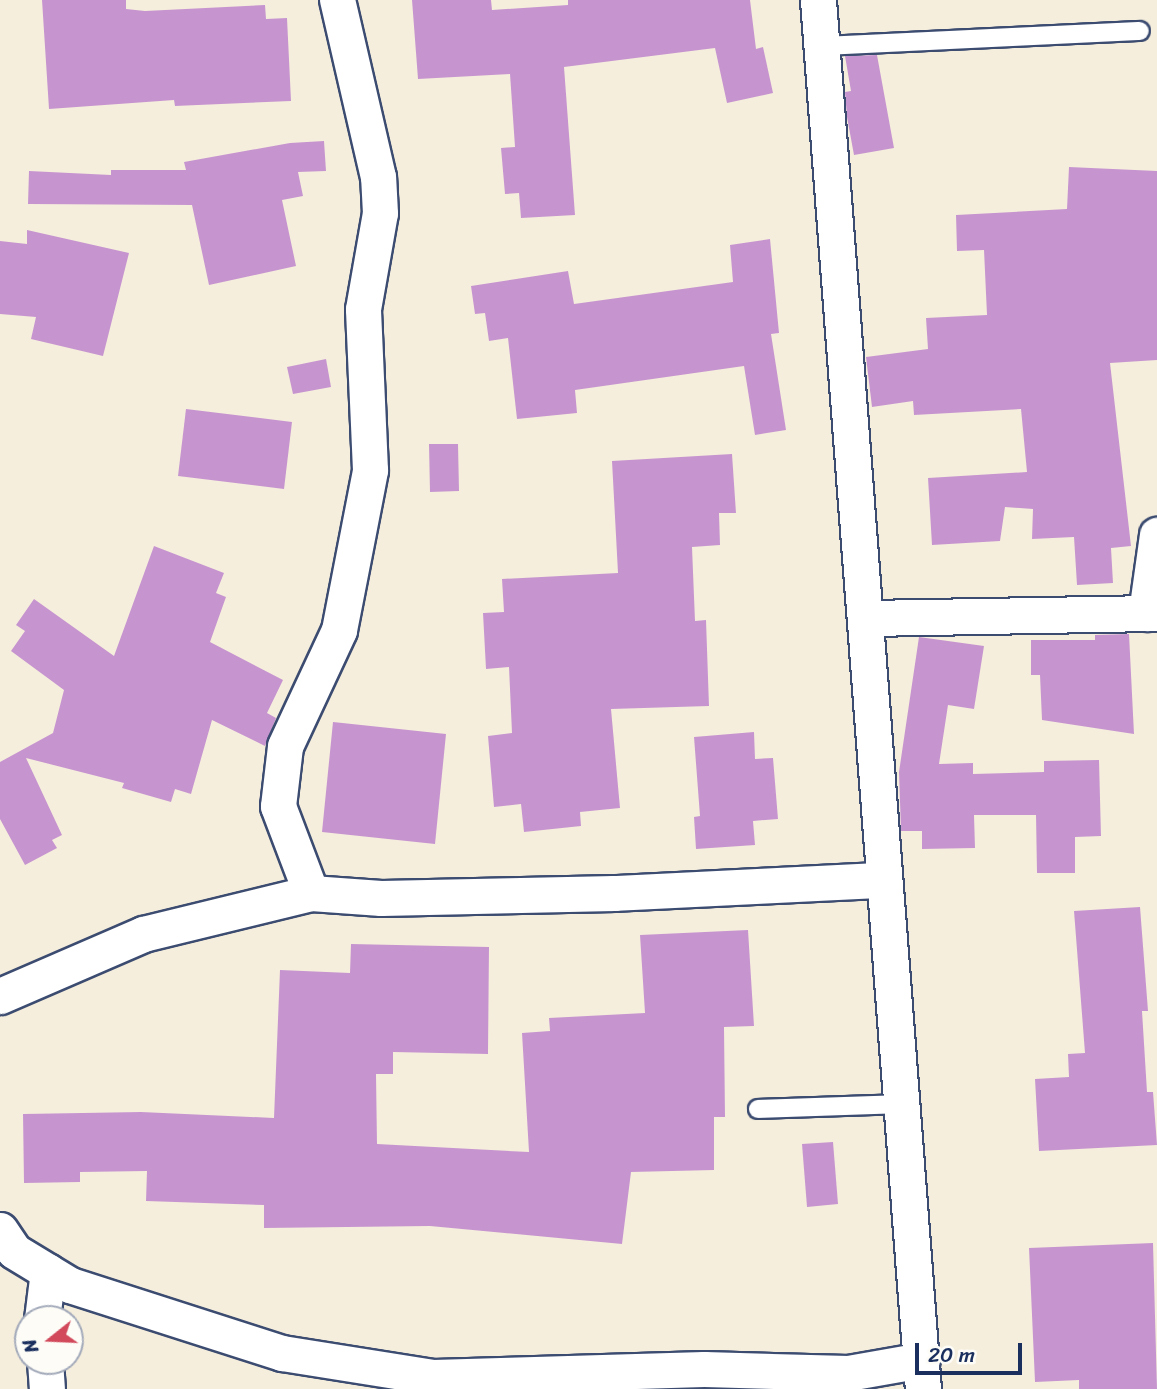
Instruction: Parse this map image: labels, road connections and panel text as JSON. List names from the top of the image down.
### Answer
{
  "scale_bar": "20 m",
  "north": "left"
}
